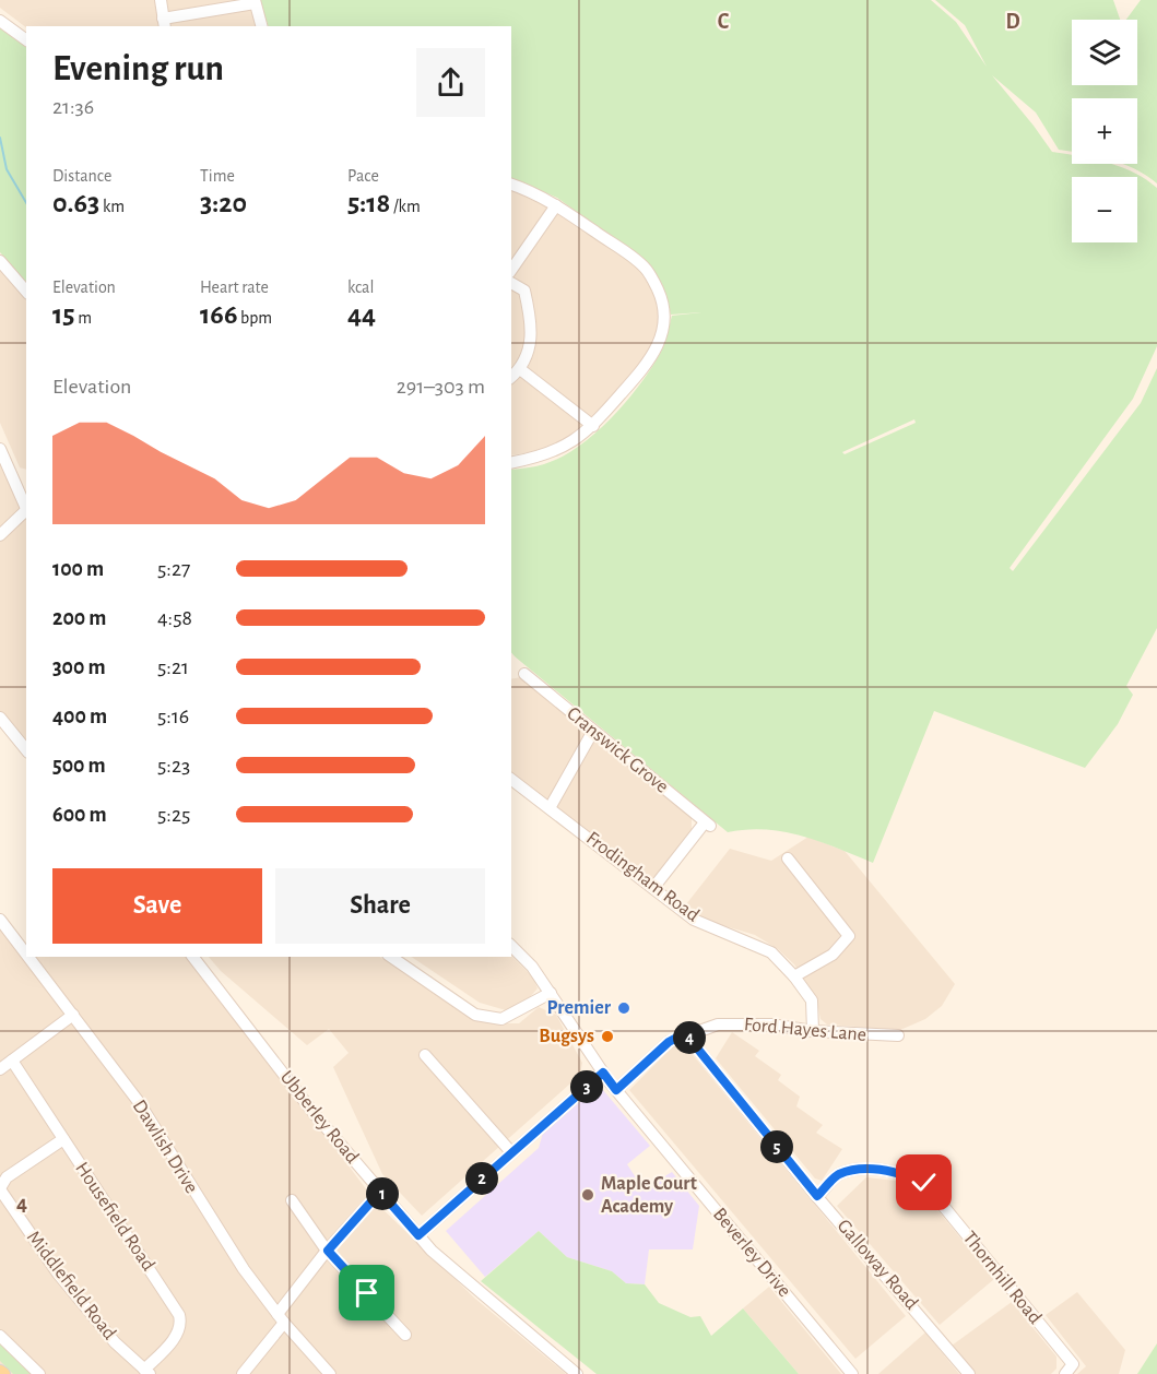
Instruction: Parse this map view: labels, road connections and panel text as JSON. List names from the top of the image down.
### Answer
{
  "streets": {
    "street": [
      "Cranswick Grove",
      "Frodingham Road",
      "Ford Hayes Lane",
      "Ubberley Road",
      "Dawlish Drive",
      "Housefield Road",
      "Beverley Drive",
      "Galloway Road",
      "Thornhill Road",
      "Middlefield Road"
    ]
  },
  "crossings": [
    ["Cranswick Grove", "Frodingham Road"],
    ["Frodingham Road", "Ford Hayes Lane"],
    ["Ford Hayes Lane", "Beverley Drive"],
    ["Ford Hayes Lane", "Galloway Road"],
    ["Housefield Road", "Middlefield Road"],
    ["Galloway Road", "Thornhill Road"]
  ],
  "places": ["Premier", "Bugsys", "Maple Court Academy"],
  "page": {
    "map_buttons": ["+", "−"],
    "heading": ["Evening run", "21:36"],
    "stats": [
      ["Distance", "0.63 km"],
      ["Time", "3:20"],
      ["Pace", "5:18 /km"],
      ["Elevation", "15 m"],
      ["Heart rate", "166 bpm"],
      ["kcal", "44"]
    ],
    "chart": ["Elevation", "291–303 m"],
    "list": [
      {
        "name": "100 m",
        "note": "5:27"
      },
      {
        "name": "200 m",
        "note": "4:58"
      },
      {
        "name": "300 m",
        "note": "5:21"
      },
      {
        "name": "400 m",
        "note": "5:16"
      },
      {
        "name": "500 m",
        "note": "5:23"
      },
      {
        "name": "600 m",
        "note": "5:25"
      }
    ],
    "buttons": ["Save", "Share"],
    "pins": [
      "4",
      "3",
      "5",
      "2",
      "1"
    ]
  },
  "grid": {
    "columns": ["C", "D"],
    "rows": ["4"]
  }
}
